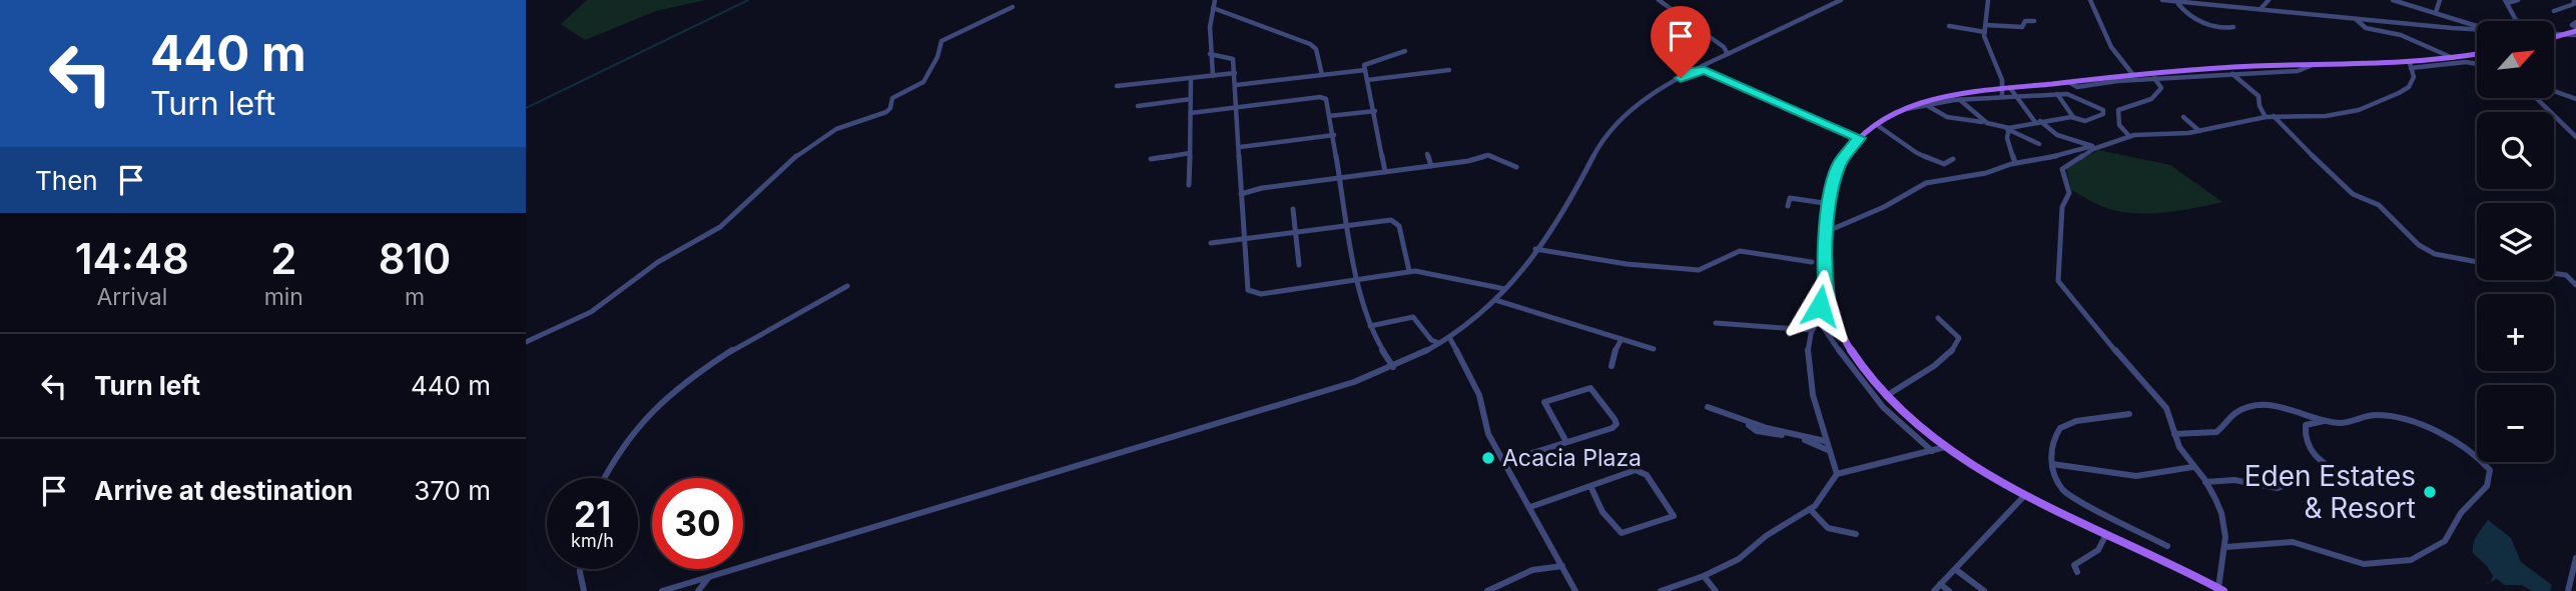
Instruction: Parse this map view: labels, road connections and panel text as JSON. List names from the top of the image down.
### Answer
{
  "places": ["Acacia Plaza", "Eden Estates & Resort"],
  "north": "top right",
  "page": {
    "turn": ["440 m", "Turn left"],
    "map_buttons": ["+", "−"],
    "then": "Then",
    "eta": [
      "14:48",
      "Arrival",
      "2",
      "min",
      "810",
      "m"
    ],
    "list": [
      {
        "name": "Turn left",
        "value": "440 m"
      },
      {
        "name": "Arrive at destination",
        "value": "370 m"
      }
    ],
    "speed": "21 km/h",
    "limit": "30"
  }
}
